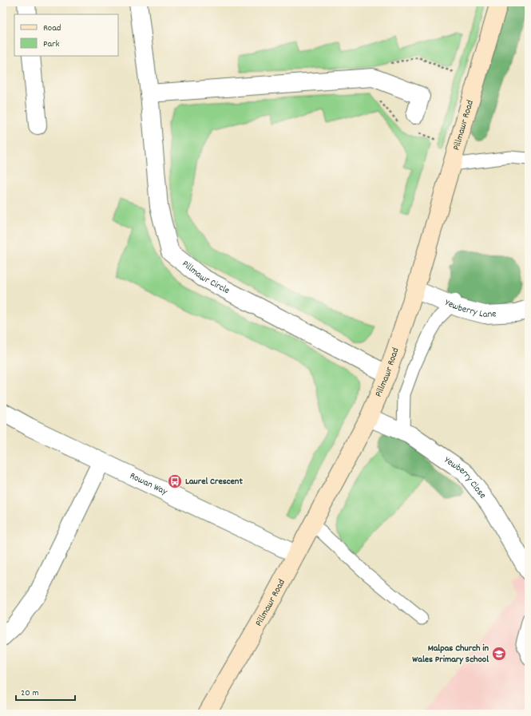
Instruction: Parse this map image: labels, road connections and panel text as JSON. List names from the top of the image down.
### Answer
{
  "streets": {
    "street": [
      "Pillmawr Road",
      "Pillmawr Circle",
      "Yewberry Lane",
      "Yewberry Close",
      "Rowan Way"
    ]
  },
  "crossings": [
    ["Pillmawr Road", "Pillmawr Circle"],
    ["Pillmawr Road", "Yewberry Lane"],
    ["Pillmawr Road", "Yewberry Close"],
    ["Pillmawr Road", "Rowan Way"]
  ],
  "places": {
    "bus stop": ["Laurel Crescent"],
    "school or university": ["Malpas Church in Wales Primary School"]
  },
  "legend": ["Road", "Park"],
  "scale_bar": "20 m"
}
